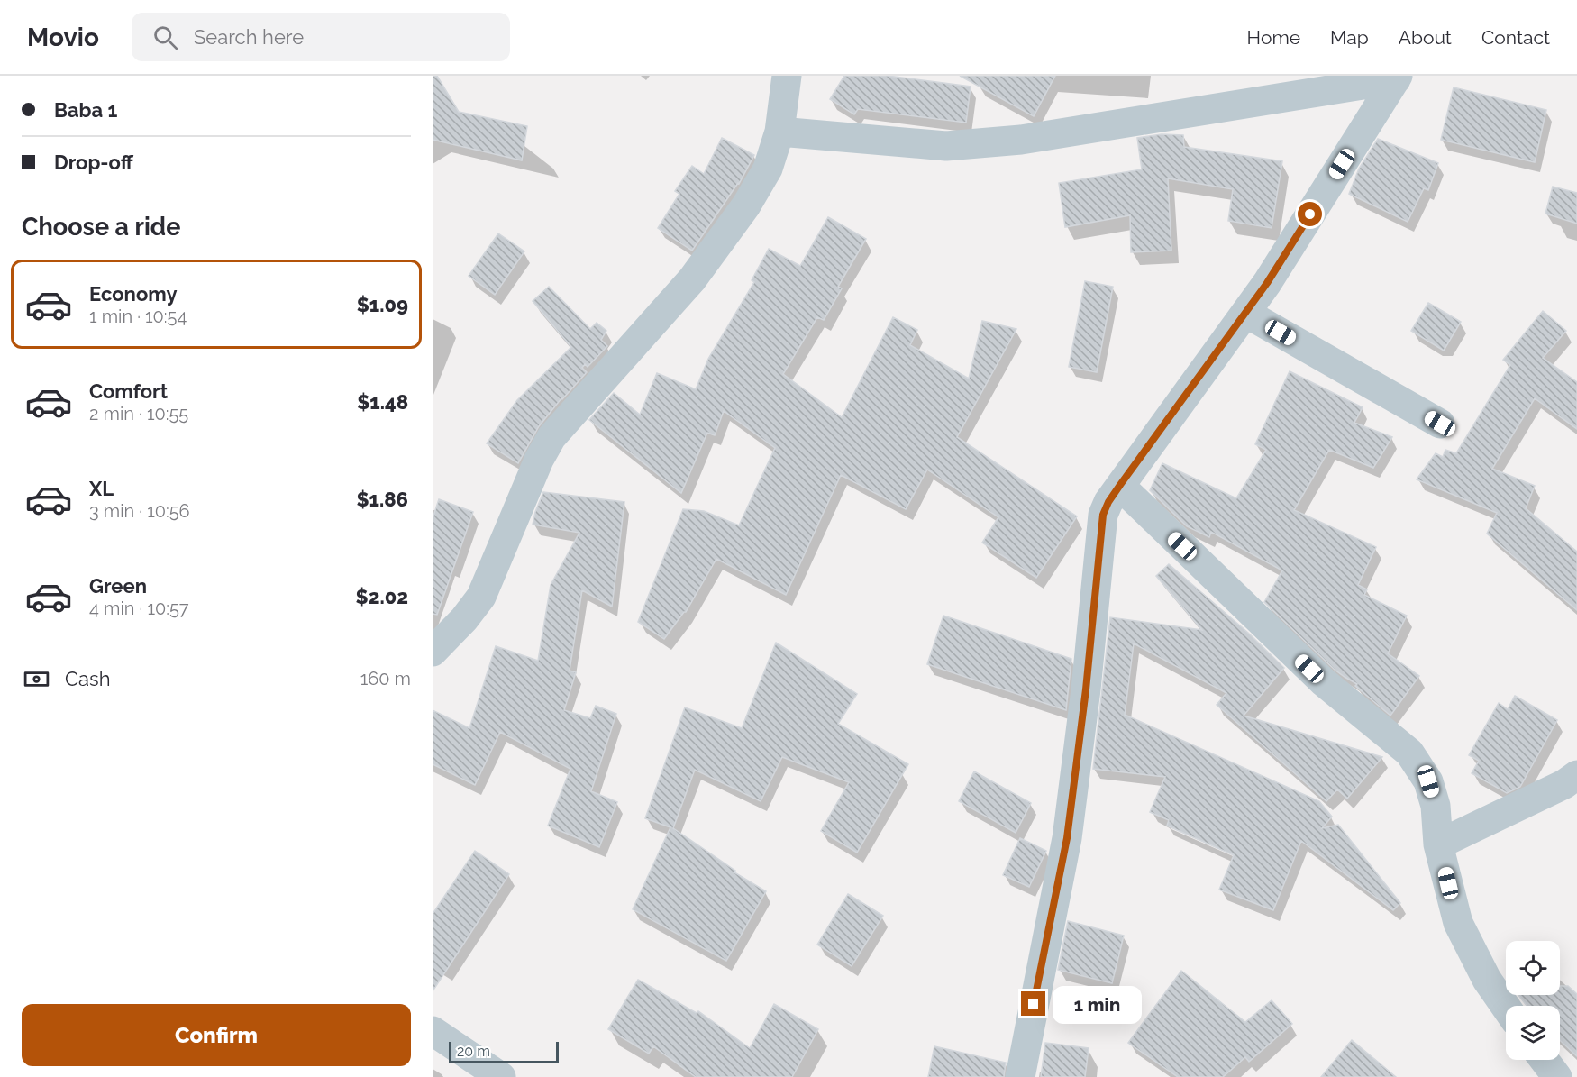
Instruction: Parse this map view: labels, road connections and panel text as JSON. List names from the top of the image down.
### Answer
{
  "scale_bar": "20 m",
  "page": {
    "header": "Movio",
    "search": "Search here",
    "nav": [
      "Home",
      "Map",
      "About",
      "Contact"
    ],
    "banner": ["Baba 1", "Drop-off"],
    "heading": "Choose a ride",
    "list": [
      {
        "name": "Economy",
        "note": "1 min · 10:54",
        "value": "$1.09"
      },
      {
        "name": "Comfort",
        "note": "2 min · 10:55",
        "value": "$1.48"
      },
      {
        "name": "XL",
        "note": "3 min · 10:56",
        "value": "$1.86"
      },
      {
        "name": "Green",
        "note": "4 min · 10:57",
        "value": "$2.02"
      }
    ],
    "pay": ["Cash", "160 m"],
    "bubble": "1 min",
    "buttons": "Confirm",
    "scale": "20 m"
  }
}
